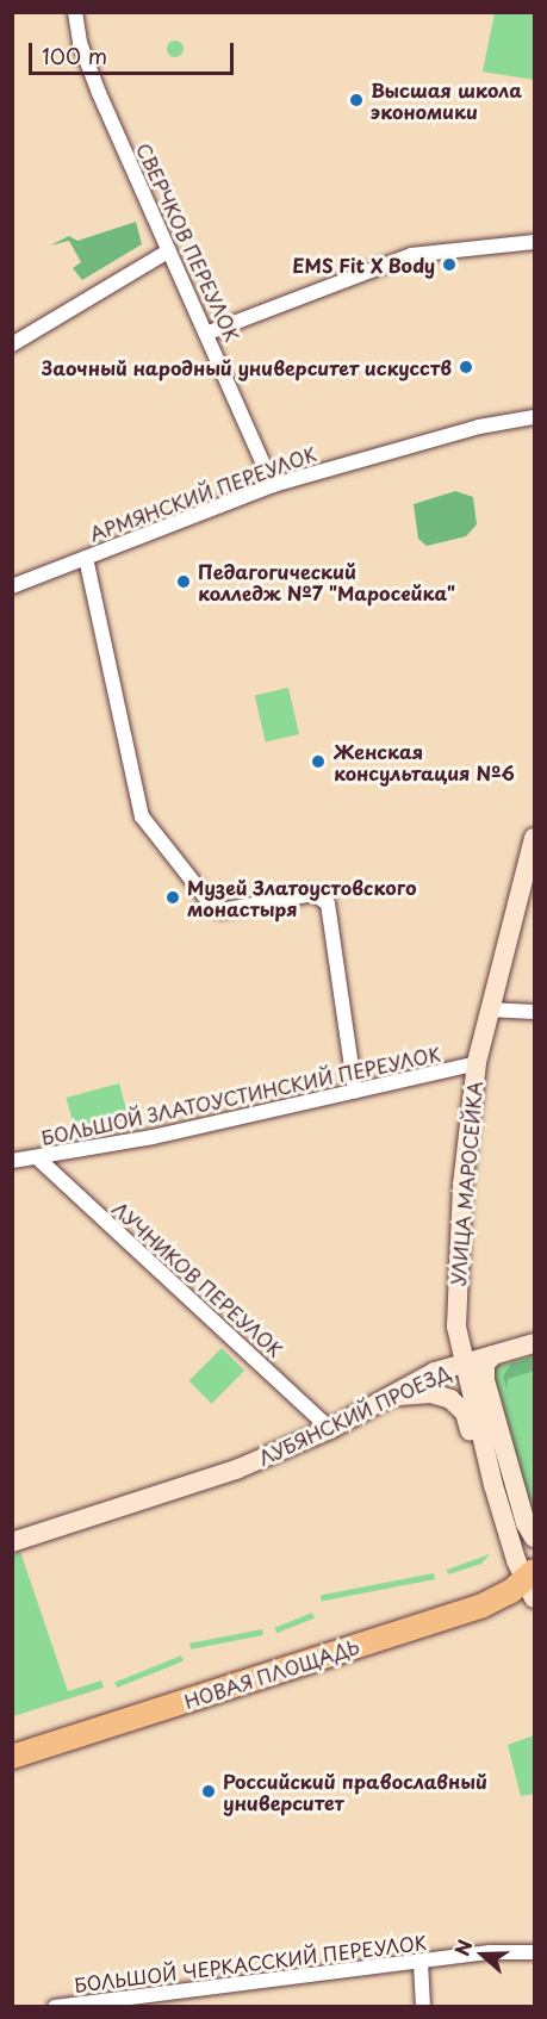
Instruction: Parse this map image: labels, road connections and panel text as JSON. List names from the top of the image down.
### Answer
{
  "streets": {
    "main road": ["УЛИЦА МАРОСЕЙКА", "ЛУБЯНСКИЙ ПРОЕЗД", "НОВАЯ ПЛОЩАДЬ"],
    "street": [
      "СВЕРЧКОВ ПЕРЕУЛОК",
      "АРМЯНСКИЙ ПЕРЕУЛОК",
      "БОЛЬШОЙ ЗЛАТОУСТИНСКИЙ ПЕРЕУЛОК",
      "ЛУЧНИКОВ ПЕРЕУЛОК",
      "БОЛЬШОЙ ЧЕРКАССКИЙ ПЕРЕУЛОК"
    ]
  },
  "crossings": [
    ["СВЕРЧКОВ ПЕРЕУЛОК", "АРМЯНСКИЙ ПЕРЕУЛОК"],
    ["БОЛЬШОЙ ЗЛАТОУСТИНСКИЙ ПЕРЕУЛОК", "УЛИЦА МАРОСЕЙКА"],
    ["БОЛЬШОЙ ЗЛАТОУСТИНСКИЙ ПЕРЕУЛОК", "ЛУЧНИКОВ ПЕРЕУЛОК"],
    ["УЛИЦА МАРОСЕЙКА", "ЛУБЯНСКИЙ ПРОЕЗД"],
    ["ЛУЧНИКОВ ПЕРЕУЛОК", "ЛУБЯНСКИЙ ПРОЕЗД"]
  ],
  "places": [
    "Высшая школа экономики",
    "EMS Fit X Body",
    "Заочный народный университет искусств",
    "Педагогический колледж №7 \"Маросейка\"",
    "Женская консультация №6",
    "Музей Златоустовского монастыря",
    "Российский православный университет"
  ],
  "scale_bar": "100 m",
  "north": "left"
}
